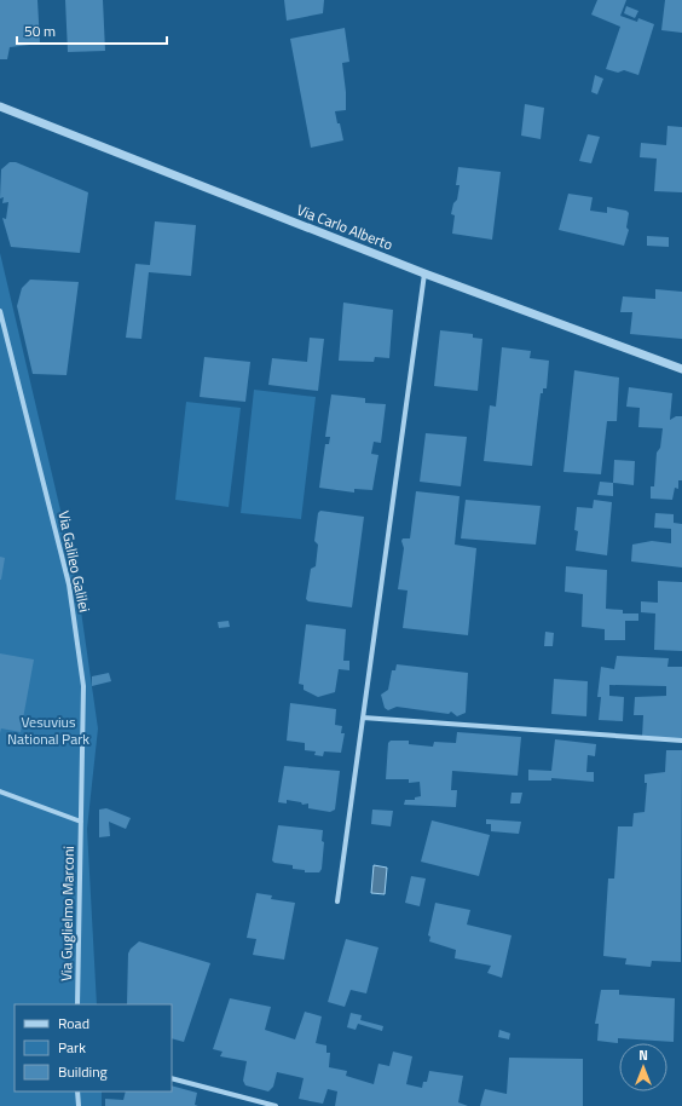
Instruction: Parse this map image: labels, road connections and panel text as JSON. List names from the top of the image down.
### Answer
{
  "streets": {
    "street": ["Via Carlo Alberto", "Via Galileo Galilei", "Via Guglielmo Marconi"]
  },
  "crossings": [
    ["Via Galileo Galilei", "Via Guglielmo Marconi"]
  ],
  "parks": ["Vesuvius National Park"],
  "legend": ["Road", "Park", "Building"],
  "scale_bar": "50 m",
  "north": "top"
}
